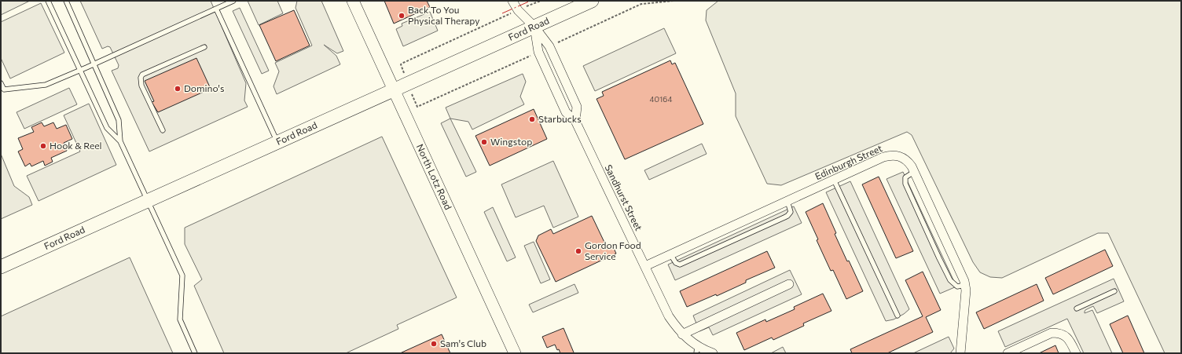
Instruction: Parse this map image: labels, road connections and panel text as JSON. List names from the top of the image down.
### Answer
{
  "streets": {
    "main road": ["Ford Road"],
    "street": ["Edinburgh Street", "North Lotz Road", "Sandhurst Street"]
  },
  "crossings": [
    ["Ford Road", "North Lotz Road"],
    ["Ford Road", "Sandhurst Street"],
    ["Edinburgh Street", "Sandhurst Street"]
  ],
  "places": [
    "Back To You Physical Therapy",
    "Domino's",
    "Starbucks",
    "Wingstop",
    "Hook & Reel",
    "Gordon Food Service",
    "Sam's Club"
  ],
  "house_numbers": ["40164"]
}
